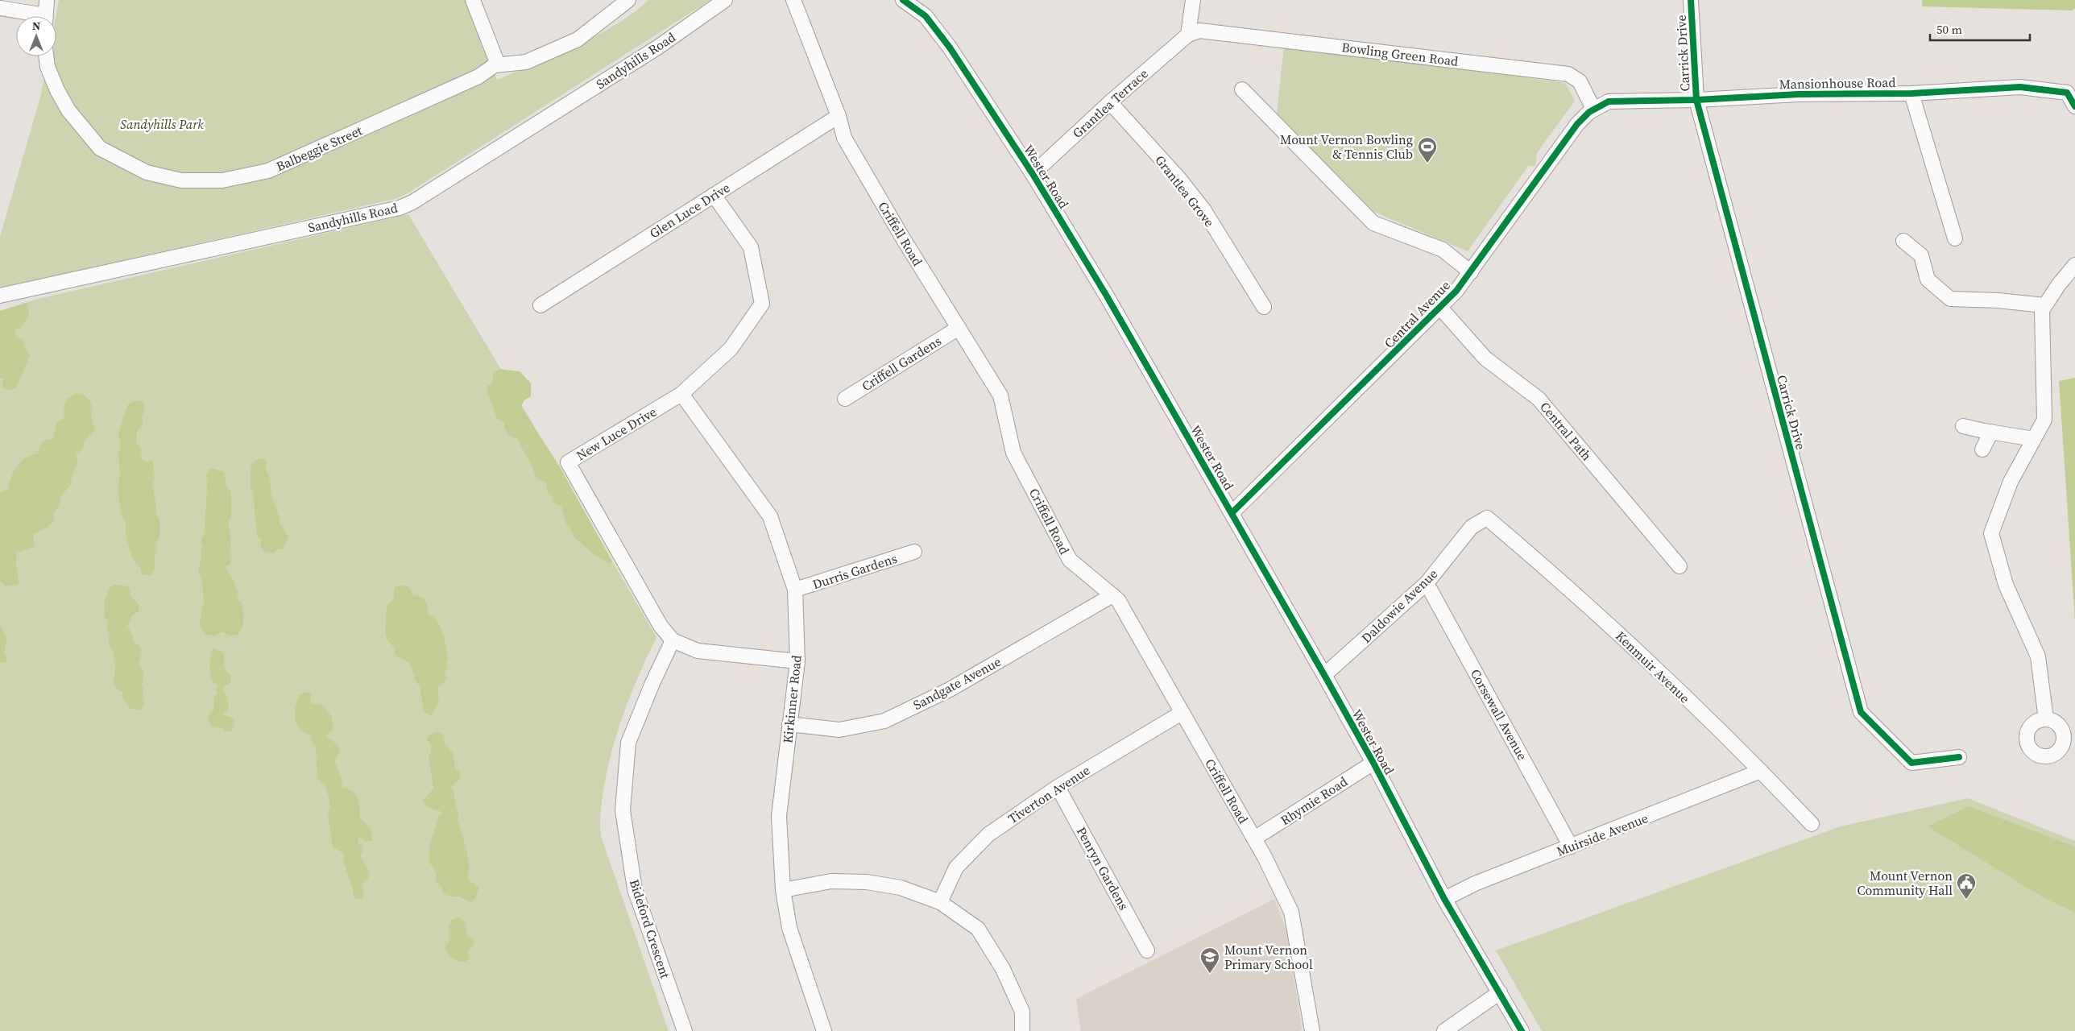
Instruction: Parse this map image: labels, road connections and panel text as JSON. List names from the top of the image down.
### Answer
{
  "streets": {
    "street": [
      "Carrick Drive",
      "Bowling Green Road",
      "Sandyhills Road",
      "Mansionhouse Road",
      "Grantlea Terrace",
      "Balbeggie Street",
      "Wester Road",
      "Grantlea Grove",
      "Glen Luce Drive",
      "Criffell Road",
      "Central Avenue",
      "Criffell Gardens",
      "Central Path",
      "New Luce Drive",
      "Durris Gardens",
      "Daldowie Avenue",
      "Kenmuir Avenue",
      "Sandgate Avenue",
      "Kirkinner Road",
      "Corsewall Avenue",
      "Tiverton Avenue",
      "Rhymie Road",
      "Muirside Avenue",
      "Penryn Gardens",
      "Bideford Crescent"
    ]
  },
  "crossings": [
    ["Carrick Drive", "Mansionhouse Road"],
    ["Bowling Green Road", "Mansionhouse Road"],
    ["Bowling Green Road", "Grantlea Terrace"],
    ["Bowling Green Road", "Central Avenue"],
    ["Mansionhouse Road", "Central Avenue"],
    ["Grantlea Terrace", "Wester Road"],
    ["Grantlea Terrace", "Grantlea Grove"],
    ["Wester Road", "Central Avenue"],
    ["Wester Road", "Daldowie Avenue"],
    ["Wester Road", "Rhymie Road"],
    ["Wester Road", "Muirside Avenue"],
    ["Glen Luce Drive", "Criffell Road"],
    ["Glen Luce Drive", "New Luce Drive"],
    ["Criffell Road", "Criffell Gardens"],
    ["Criffell Road", "Sandgate Avenue"],
    ["Criffell Road", "Tiverton Avenue"],
    ["Criffell Road", "Rhymie Road"],
    ["Central Avenue", "Central Path"],
    ["New Luce Drive", "Kirkinner Road"],
    ["New Luce Drive", "Bideford Crescent"],
    ["Durris Gardens", "Kirkinner Road"],
    ["Daldowie Avenue", "Kenmuir Avenue"],
    ["Daldowie Avenue", "Corsewall Avenue"],
    ["Kenmuir Avenue", "Muirside Avenue"],
    ["Sandgate Avenue", "Kirkinner Road"],
    ["Corsewall Avenue", "Muirside Avenue"],
    ["Tiverton Avenue", "Penryn Gardens"]
  ],
  "parks": ["Sandyhills Park"],
  "places": {
    "sports": ["Mount Vernon Bowling & Tennis Club"],
    "public building": ["Mount Vernon Community Hall"],
    "school or university": ["Mount Vernon Primary School"]
  },
  "scale_bar": "50 m",
  "north": "top"
}
